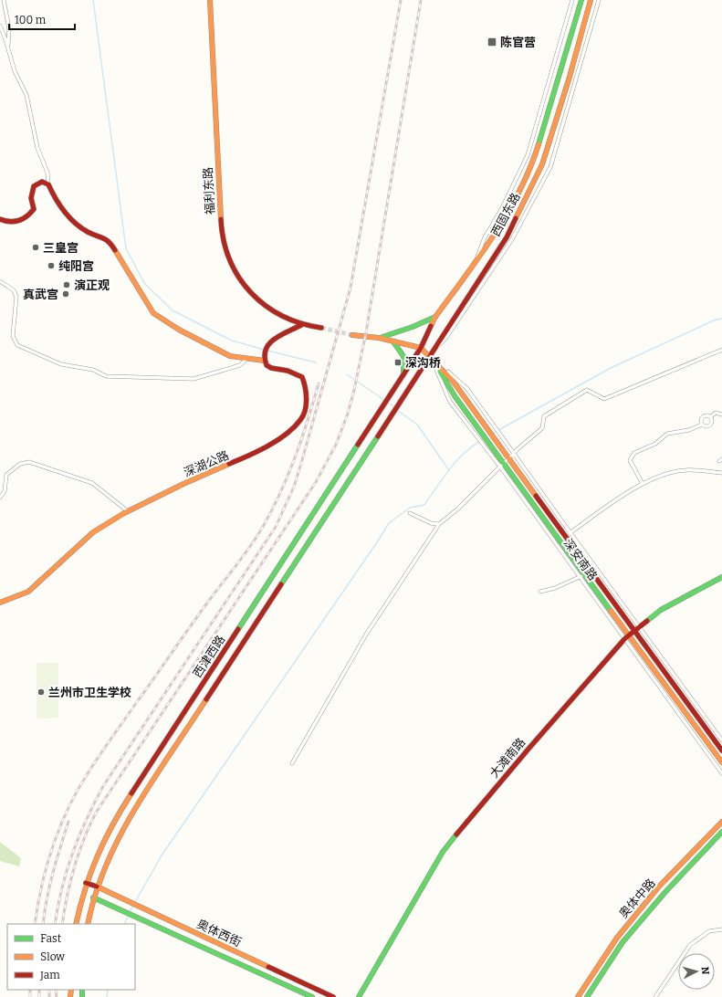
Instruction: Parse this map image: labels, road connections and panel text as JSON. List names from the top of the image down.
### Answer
{
  "streets": {
    "main road": [
      "福利东路",
      "西固东路",
      "深湖公路",
      "深安南路",
      "西津西路",
      "大滩南路",
      "奥体中路",
      "奥体西街"
    ]
  },
  "crossings": [
    ["西固东路", "深安南路"],
    ["西固东路", "西津西路"],
    ["深安南路", "大滩南路"],
    ["西津西路", "奥体西街"]
  ],
  "places": {
    "transit": ["陈官营", "深沟桥"],
    "other": [
      "三皇宫",
      "纯阳宫",
      "演正观",
      "真武宫",
      "兰州市卫生学校"
    ]
  },
  "legend": ["Fast", "Slow", "Jam"],
  "scale_bar": "100 m",
  "north": "right"
}
